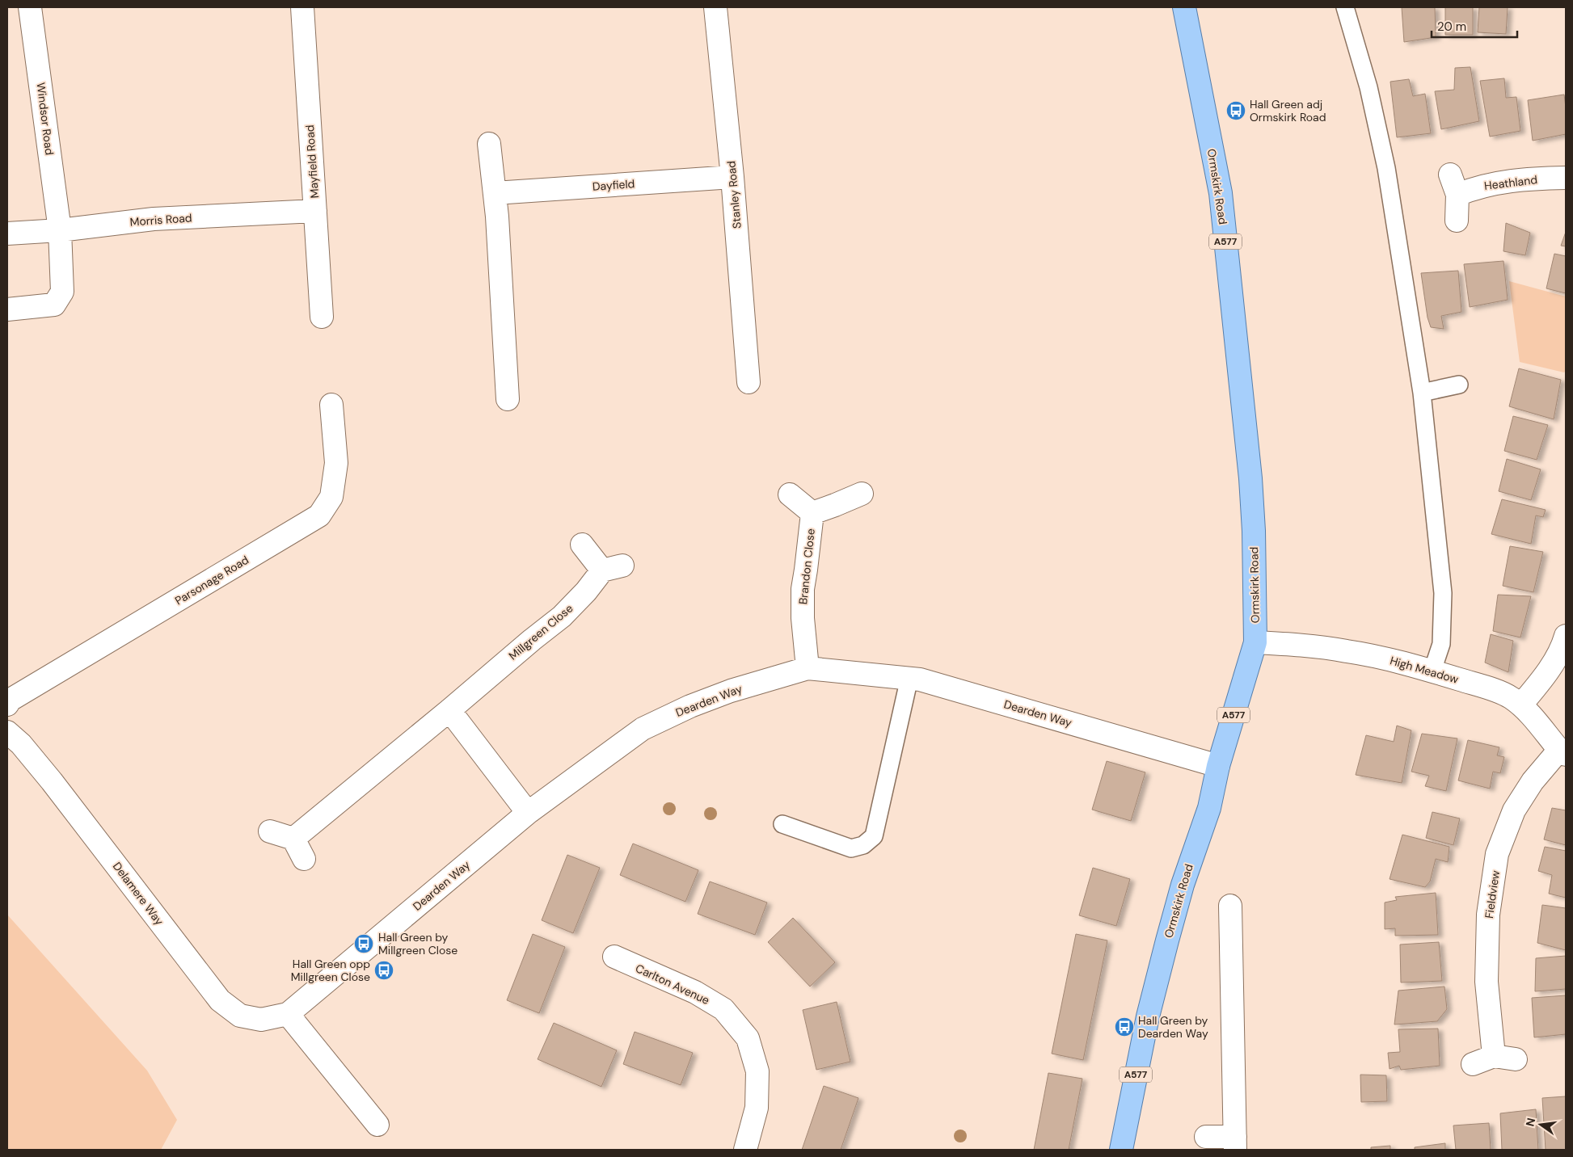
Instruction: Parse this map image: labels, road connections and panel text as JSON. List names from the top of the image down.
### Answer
{
  "streets": {
    "main road": ["Ormskirk Road", "A577"],
    "street": [
      "Windsor Road",
      "Mayfield Road",
      "Heathland",
      "Dayfield",
      "Stanley Road",
      "Morris Road",
      "Brandon Close",
      "Parsonage Road",
      "Millgreen Close",
      "High Meadow",
      "Dearden Way",
      "Delamere Way",
      "Fieldview",
      "Carlton Avenue"
    ]
  },
  "crossings": [
    ["Windsor Road", "Morris Road"],
    ["Mayfield Road", "Morris Road"],
    ["Dayfield", "Stanley Road"],
    ["Ormskirk Road", "High Meadow"],
    ["Ormskirk Road", "Dearden Way"],
    ["Brandon Close", "Dearden Way"],
    ["High Meadow", "Fieldview"],
    ["Dearden Way", "Delamere Way"]
  ],
  "places": {
    "bus stop": [
      "Hall Green adj Ormskirk Road",
      "Hall Green by Millgreen Close",
      "Hall Green opp Millgreen Close",
      "Hall Green by Dearden Way"
    ]
  },
  "scale_bar": "20 m",
  "north": "left"
}
